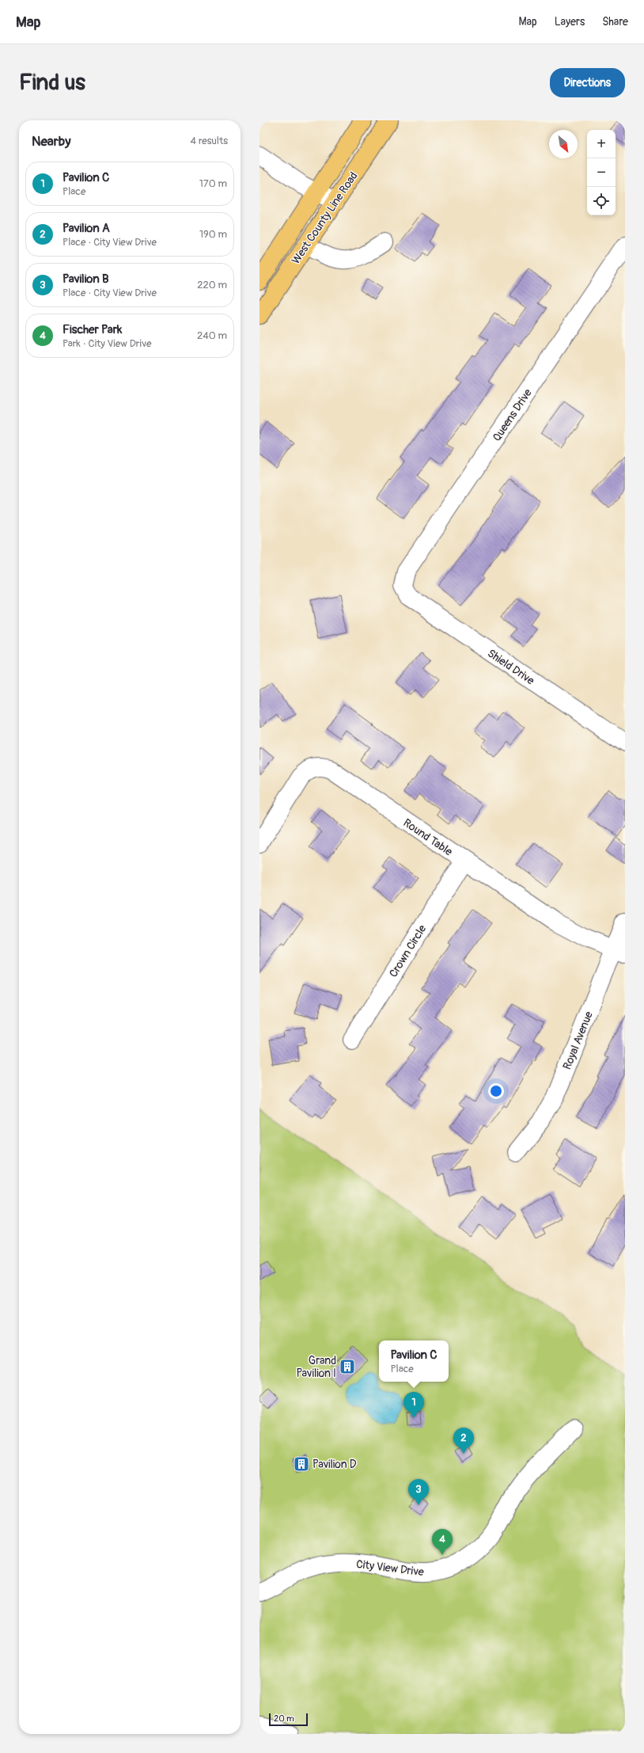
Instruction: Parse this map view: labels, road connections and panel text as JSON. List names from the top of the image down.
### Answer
{
  "streets": {
    "main road": ["West County Line Road"],
    "street": [
      "Queens Drive",
      "Shield Drive",
      "Round Table",
      "Crown Circle",
      "Royal Avenue",
      "City View Drive"
    ]
  },
  "crossings": [
    ["Queens Drive", "Shield Drive"],
    ["Round Table", "Crown Circle"],
    ["Round Table", "Royal Avenue"]
  ],
  "places": {
    "building": ["Grand Pavilion I", "Pavilion D"]
  },
  "scale_bar": "20 m",
  "north": "bottom right",
  "page": {
    "header": "Map",
    "nav": ["Map", "Layers", "Share"],
    "buttons": "Directions",
    "title": "Find us",
    "heading": ["Nearby", "4 results"],
    "map_buttons": ["+", "−"],
    "list": [
      {
        "mark": "1",
        "name": "Pavilion C",
        "note": "Place",
        "value": "170 m"
      },
      {
        "mark": "2",
        "name": "Pavilion A",
        "note": "Place · City View Drive",
        "value": "190 m"
      },
      {
        "mark": "3",
        "name": "Pavilion B",
        "note": "Place · City View Drive",
        "value": "220 m"
      },
      {
        "mark": "4",
        "name": "Fischer Park",
        "note": "Park · City View Drive",
        "value": "240 m"
      }
    ],
    "popup": ["Pavilion C", "Place"],
    "pins": [
      "1",
      "2",
      "3",
      "4"
    ],
    "scale": "20 m"
  }
}
